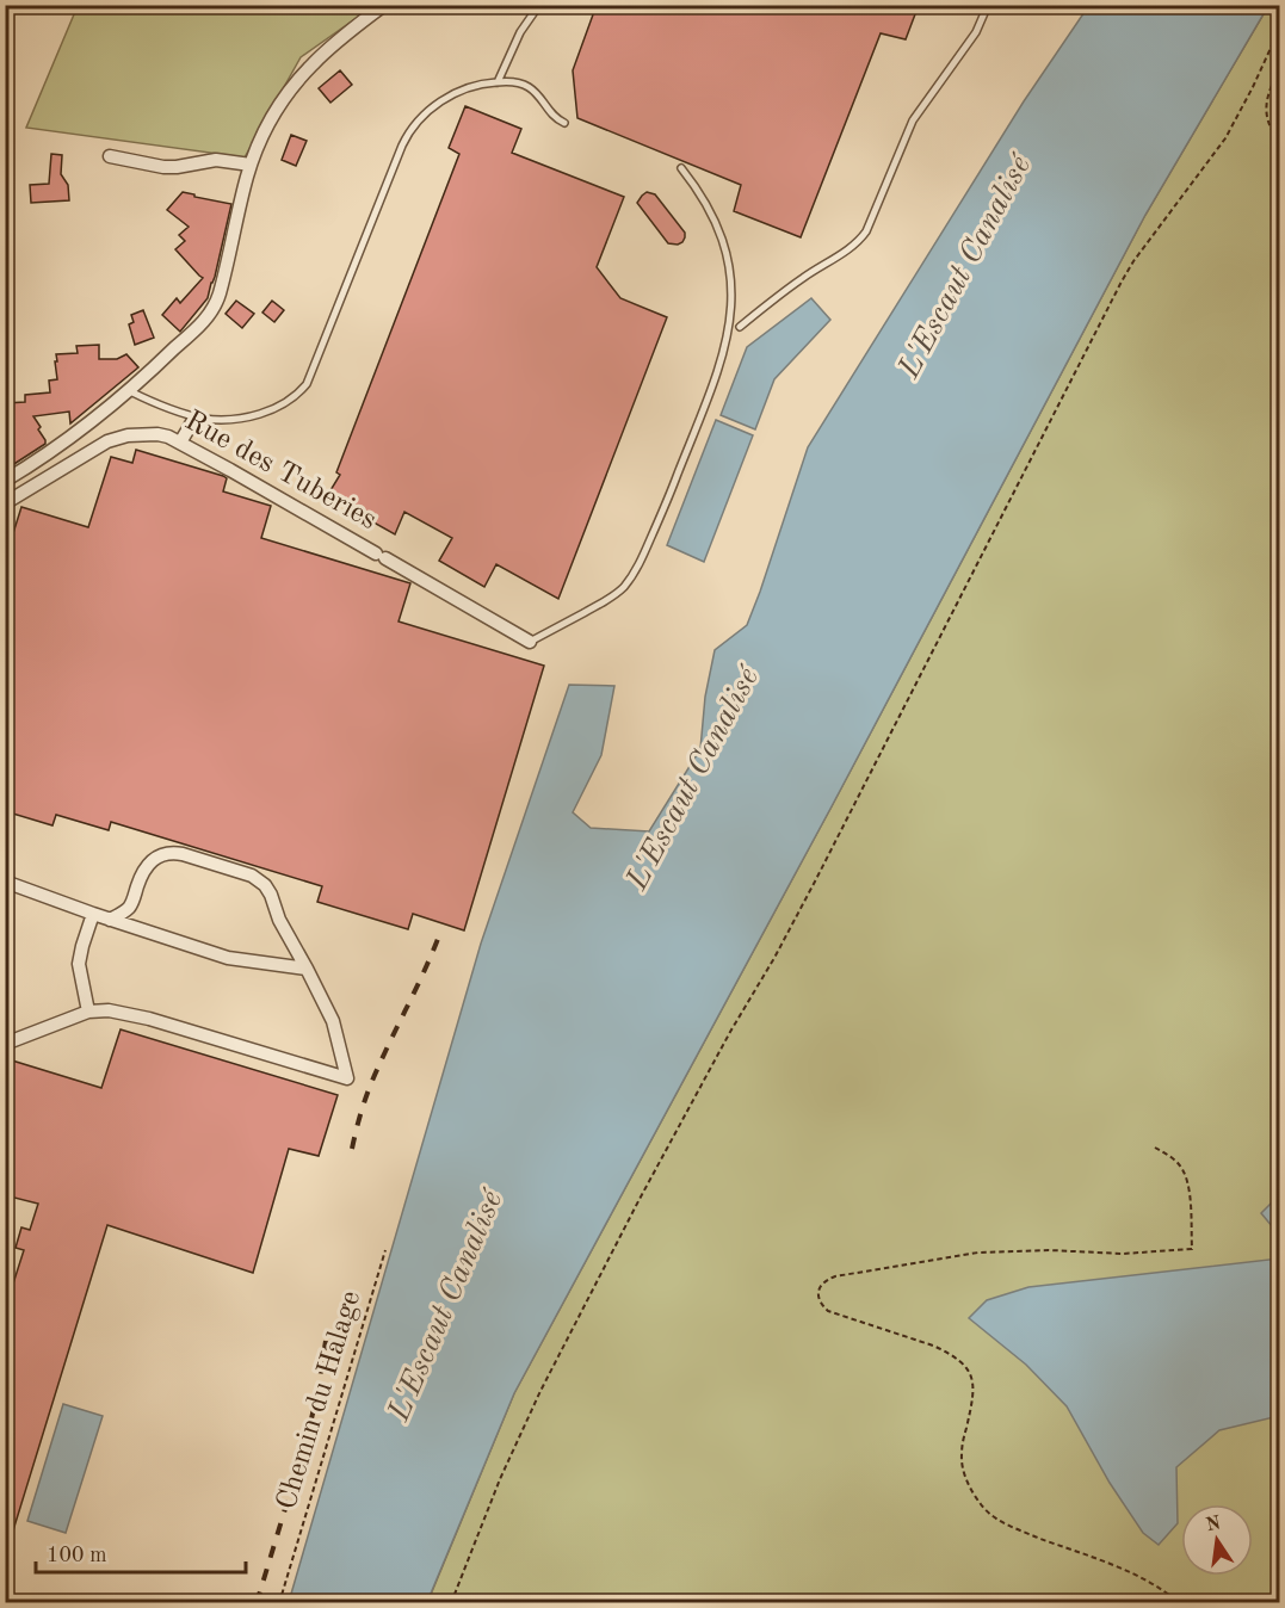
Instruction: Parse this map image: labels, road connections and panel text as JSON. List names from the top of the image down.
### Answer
{
  "streets": {
    "street": ["Rue des Tuberies"],
    "path": ["Chemin du Halage"]
  },
  "water": ["L'Escaut Canalisé"],
  "scale_bar": "100 m",
  "north": "top"
}
